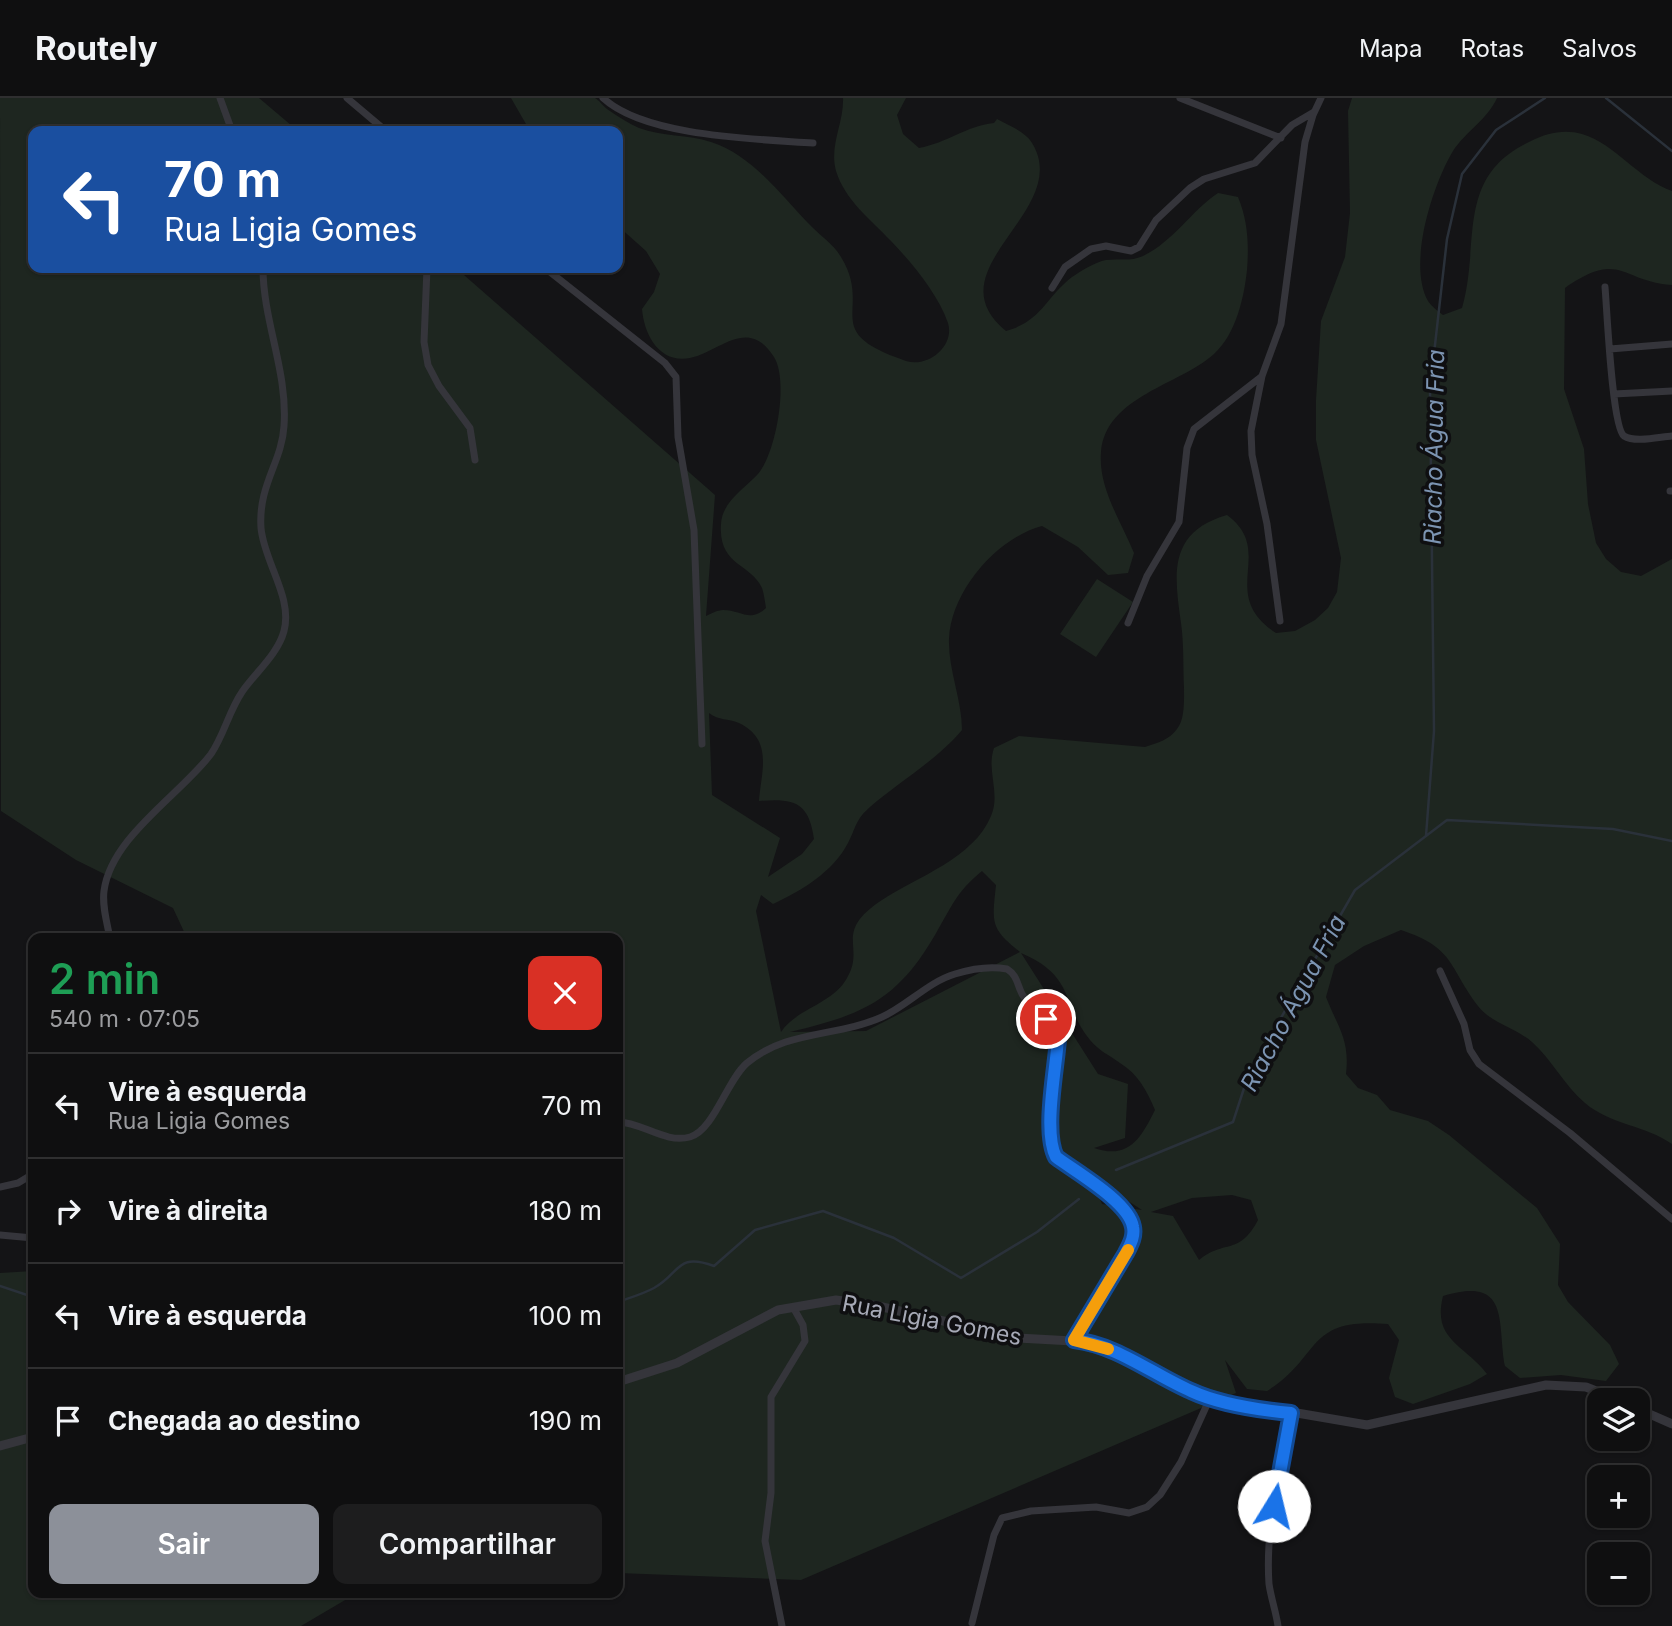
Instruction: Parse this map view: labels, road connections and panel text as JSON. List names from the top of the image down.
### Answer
{
  "streets": {
    "street": ["Rua Ligia Gomes"]
  },
  "water": ["Riacho Água Fria"],
  "page": {
    "header": "Routely",
    "nav": ["Mapa", "Rotas", "Salvos"],
    "turn": ["70 m", "Rua Ligia Gomes"],
    "heading": ["2 min", "540 m · 07:05"],
    "list": [
      {
        "name": "Vire à esquerda",
        "note": "Rua Ligia Gomes",
        "value": "70 m"
      },
      {
        "name": "Vire à direita",
        "value": "180 m"
      },
      {
        "name": "Vire à esquerda",
        "value": "100 m"
      },
      {
        "name": "Chegada ao destino",
        "value": "190 m"
      }
    ],
    "map_buttons": ["+", "−"],
    "buttons": ["Sair", "Compartilhar"]
  }
}
